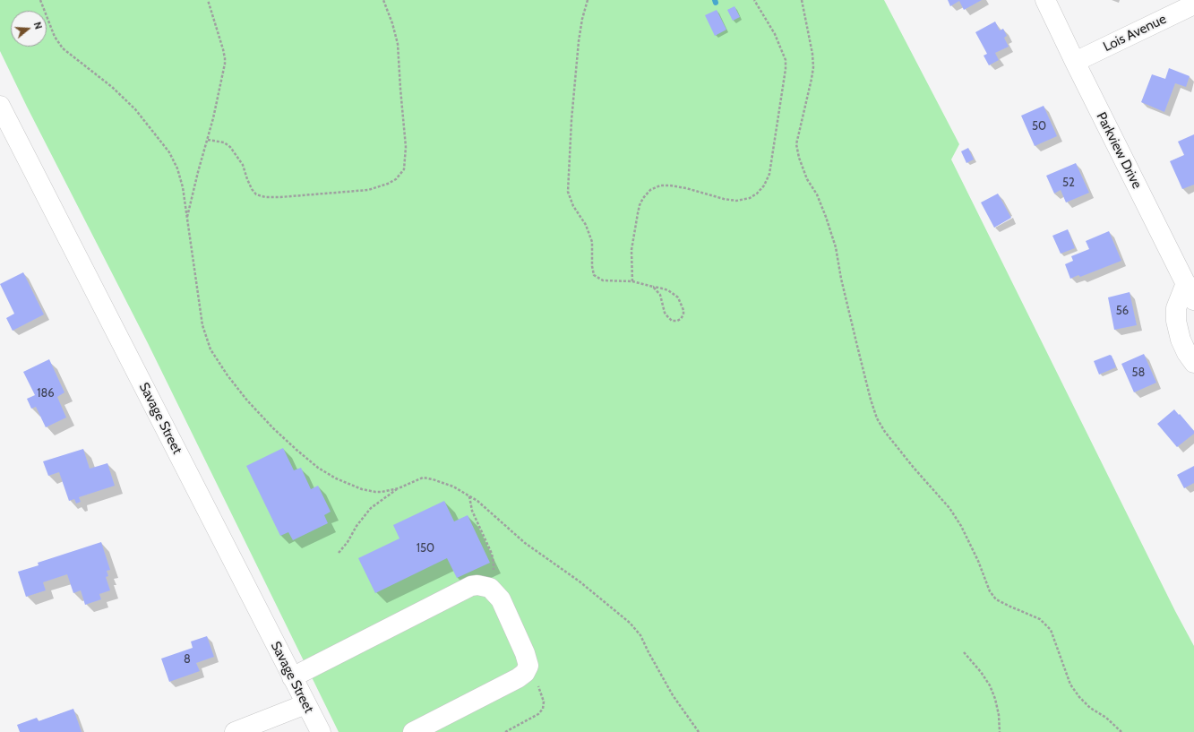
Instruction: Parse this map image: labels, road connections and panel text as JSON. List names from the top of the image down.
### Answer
{
  "streets": {
    "street": ["Lois Avenue", "Parkview Drive", "Savage Street"]
  },
  "crossings": [
    ["Lois Avenue", "Parkview Drive"]
  ],
  "house_numbers": [
    "50",
    "52",
    "56",
    "58",
    "186",
    "150",
    "8"
  ],
  "north": "right"
}
